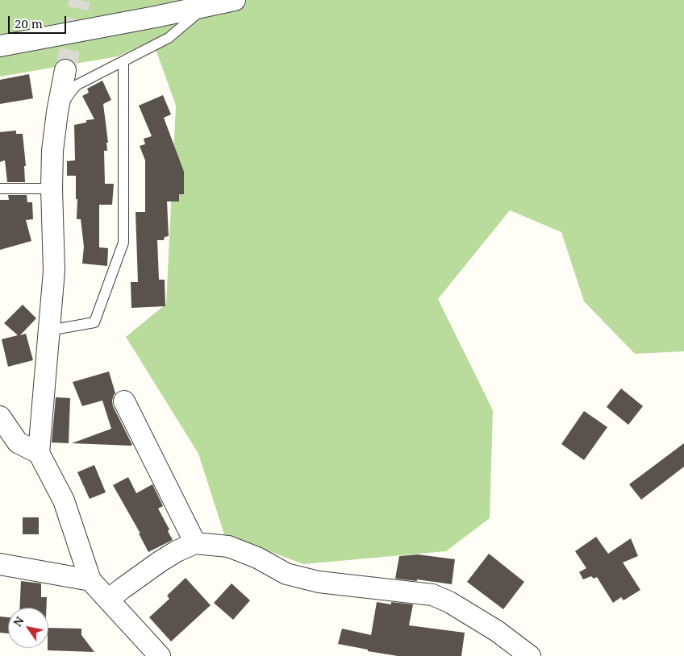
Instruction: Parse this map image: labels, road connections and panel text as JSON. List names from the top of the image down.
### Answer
{
  "scale_bar": "20 m",
  "north": "top left"
}
